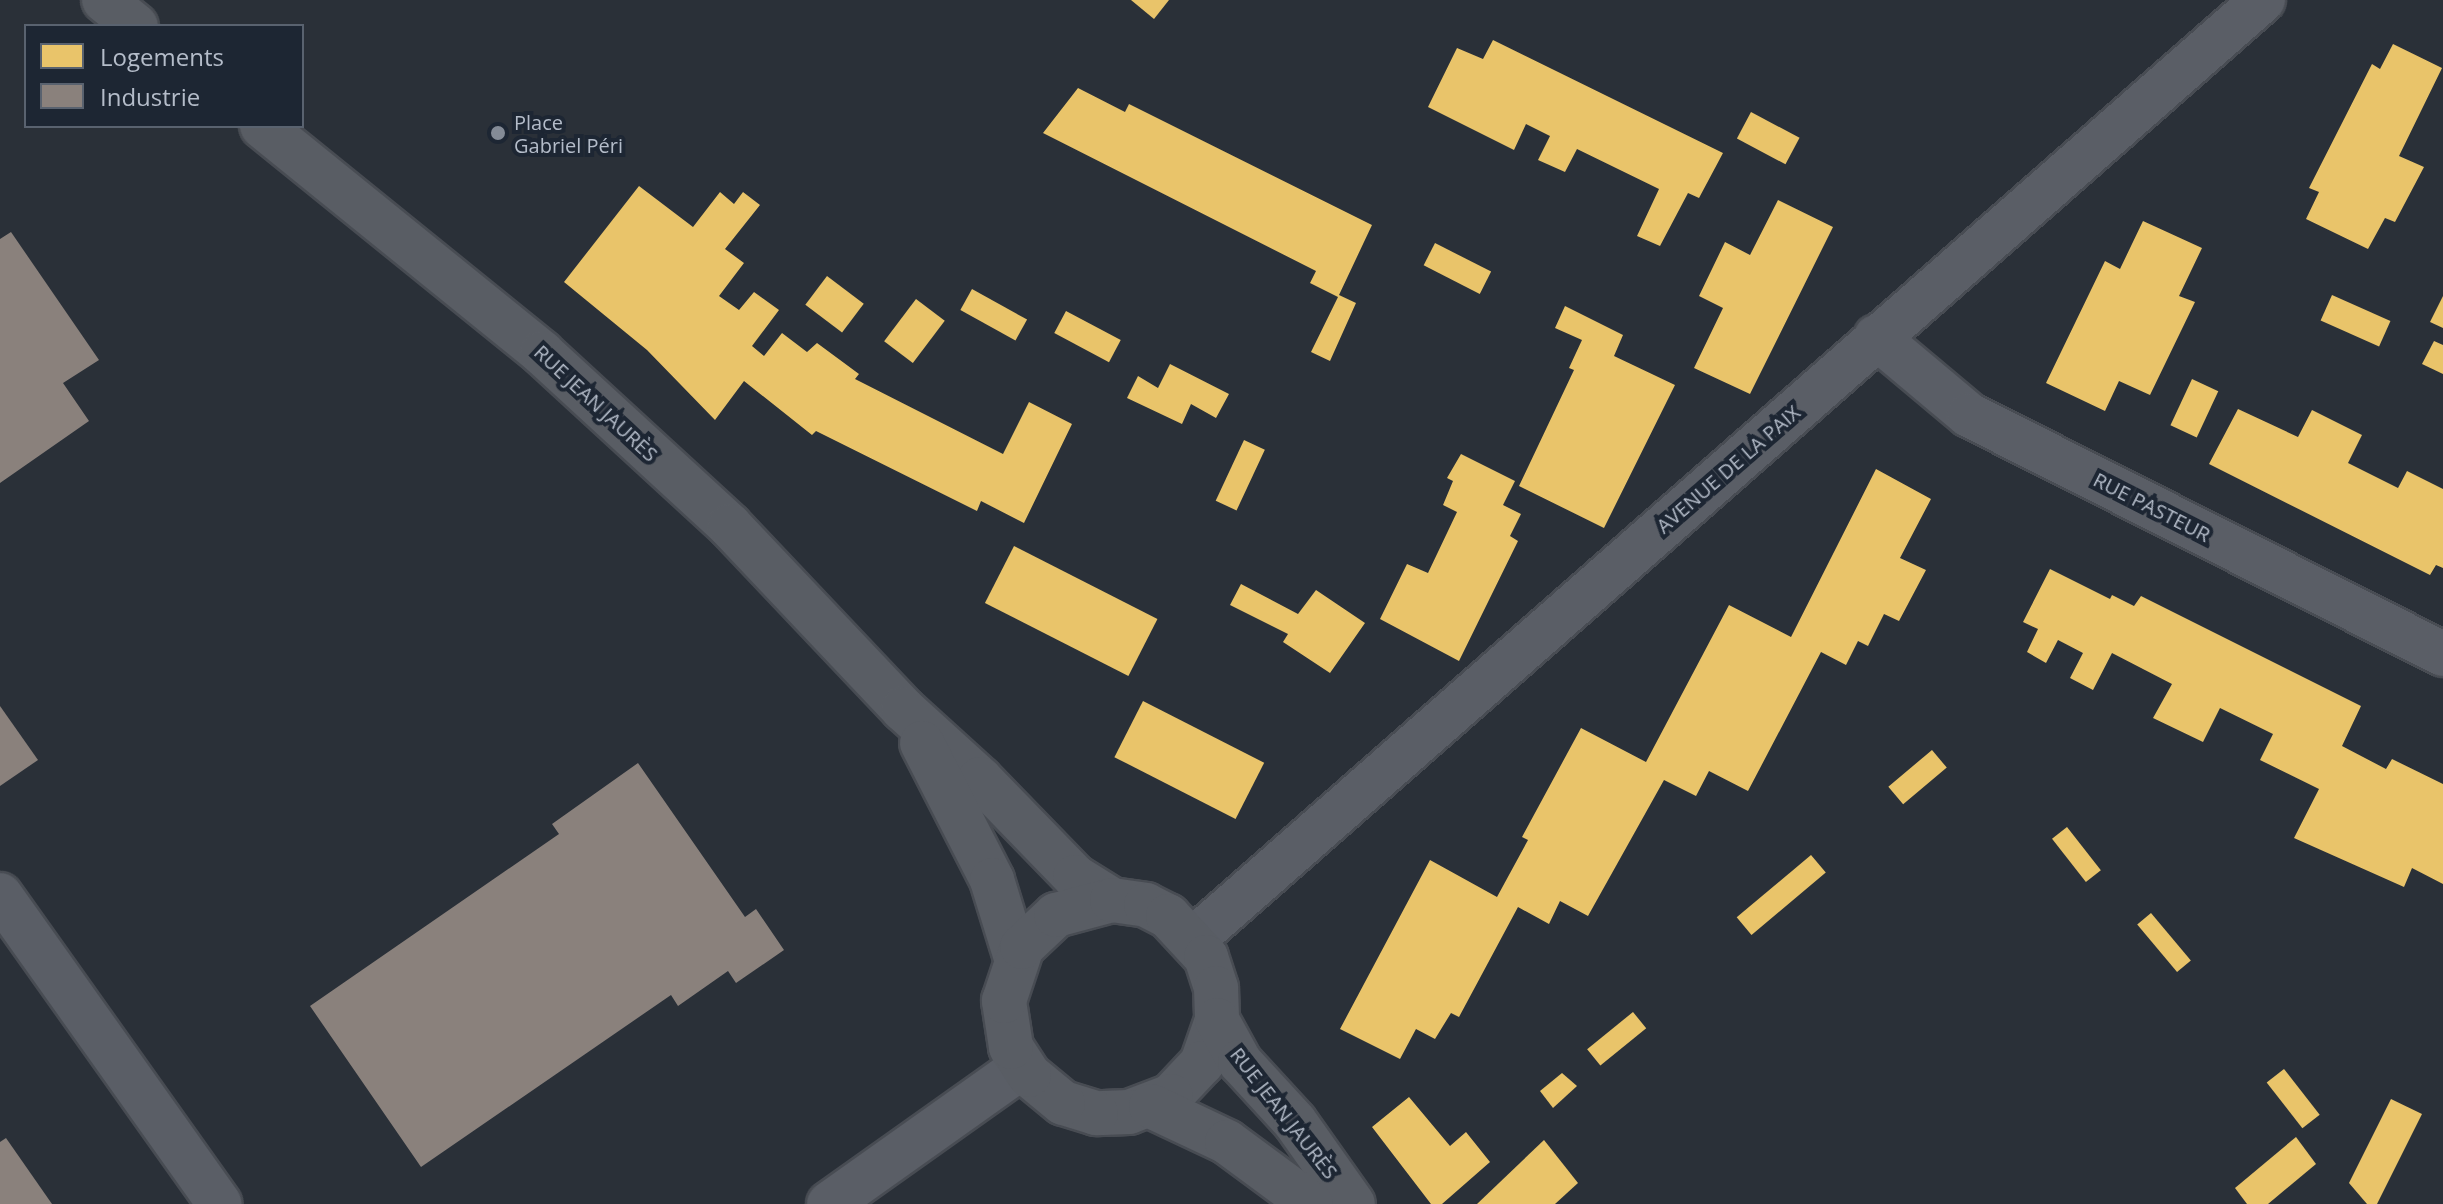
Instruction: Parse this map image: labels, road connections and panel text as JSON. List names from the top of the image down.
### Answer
{
  "streets": {
    "main road": ["RUE JEAN JAURÈS"],
    "street": ["AVENUE DE LA PAIX", "RUE PASTEUR"]
  },
  "crossings": [
    ["RUE JEAN JAURÈS", "AVENUE DE LA PAIX"],
    ["AVENUE DE LA PAIX", "RUE PASTEUR"]
  ],
  "places": ["Place Gabriel Péri"],
  "legend": ["Logements", "Industrie"]
}
